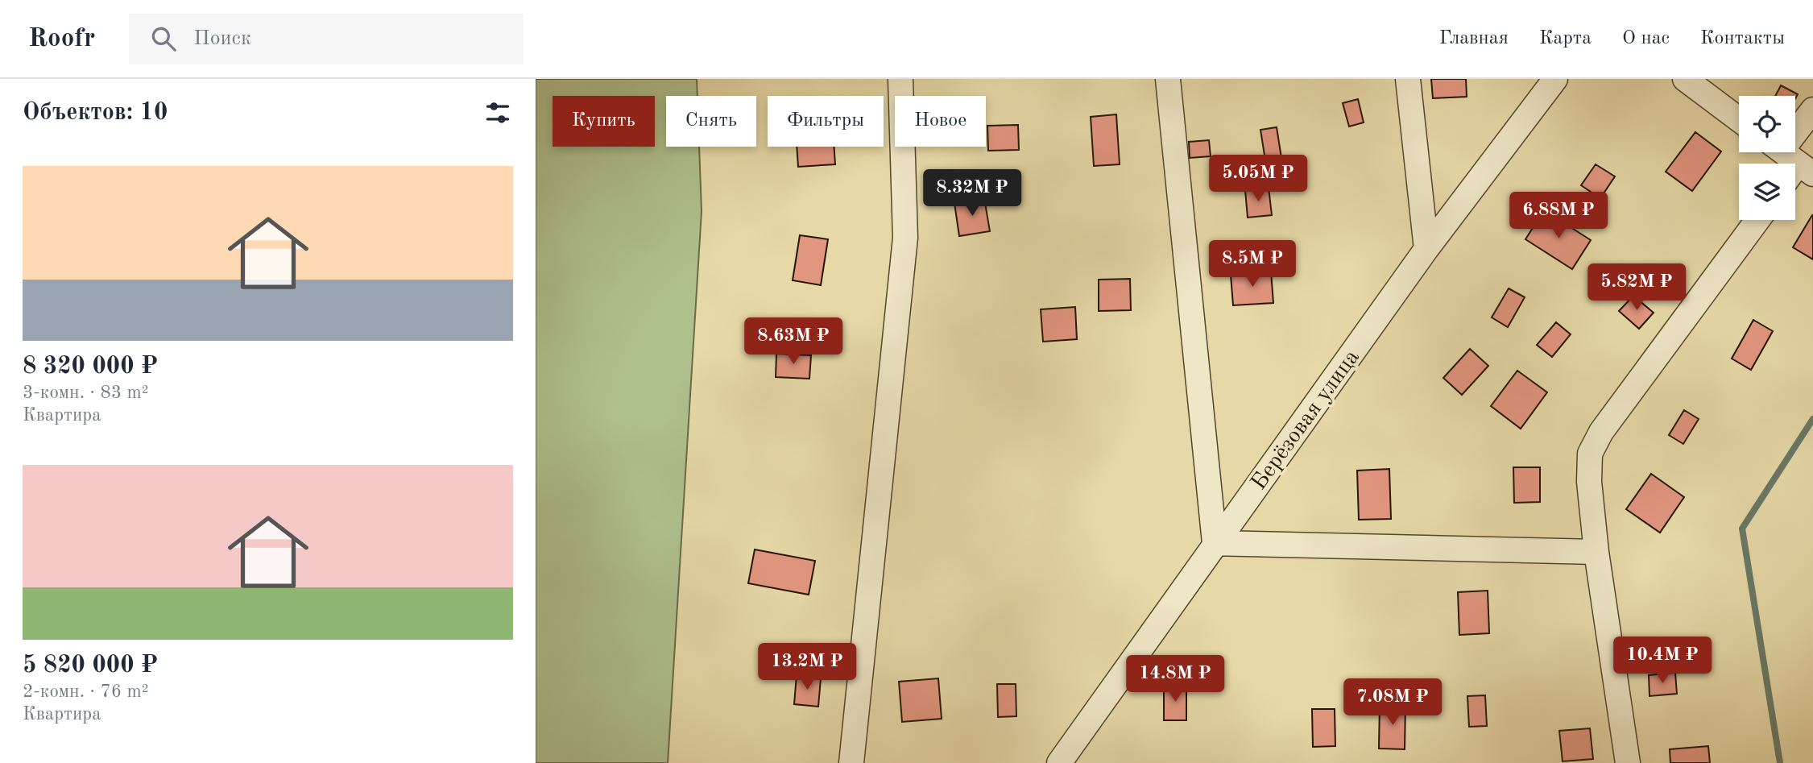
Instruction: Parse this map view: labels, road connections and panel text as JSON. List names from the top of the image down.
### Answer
{
  "streets": {
    "street": ["Берёзовая улица"]
  },
  "page": {
    "header": "Roofr",
    "search": "Поиск",
    "nav": [
      "Главная",
      "Карта",
      "О нас",
      "Контакты"
    ],
    "heading": "Объектов: 10",
    "chip": [
      "Купить",
      "Снять",
      "Фильтры",
      "Новое"
    ],
    "list": [
      {
        "name": "8 320 000 ₽",
        "note": "3-комн. · 83 m² · Квартира"
      },
      {
        "name": "5 820 000 ₽",
        "note": "2-комн. · 76 m² · Квартира"
      }
    ],
    "price": [
      "5.05M ₽",
      "8.32M ₽",
      "6.88M ₽",
      "8.5M ₽",
      "5.82M ₽",
      "8.63M ₽",
      "10.4M ₽",
      "13.2M ₽",
      "14.8M ₽",
      "7.08M ₽"
    ]
  }
}
